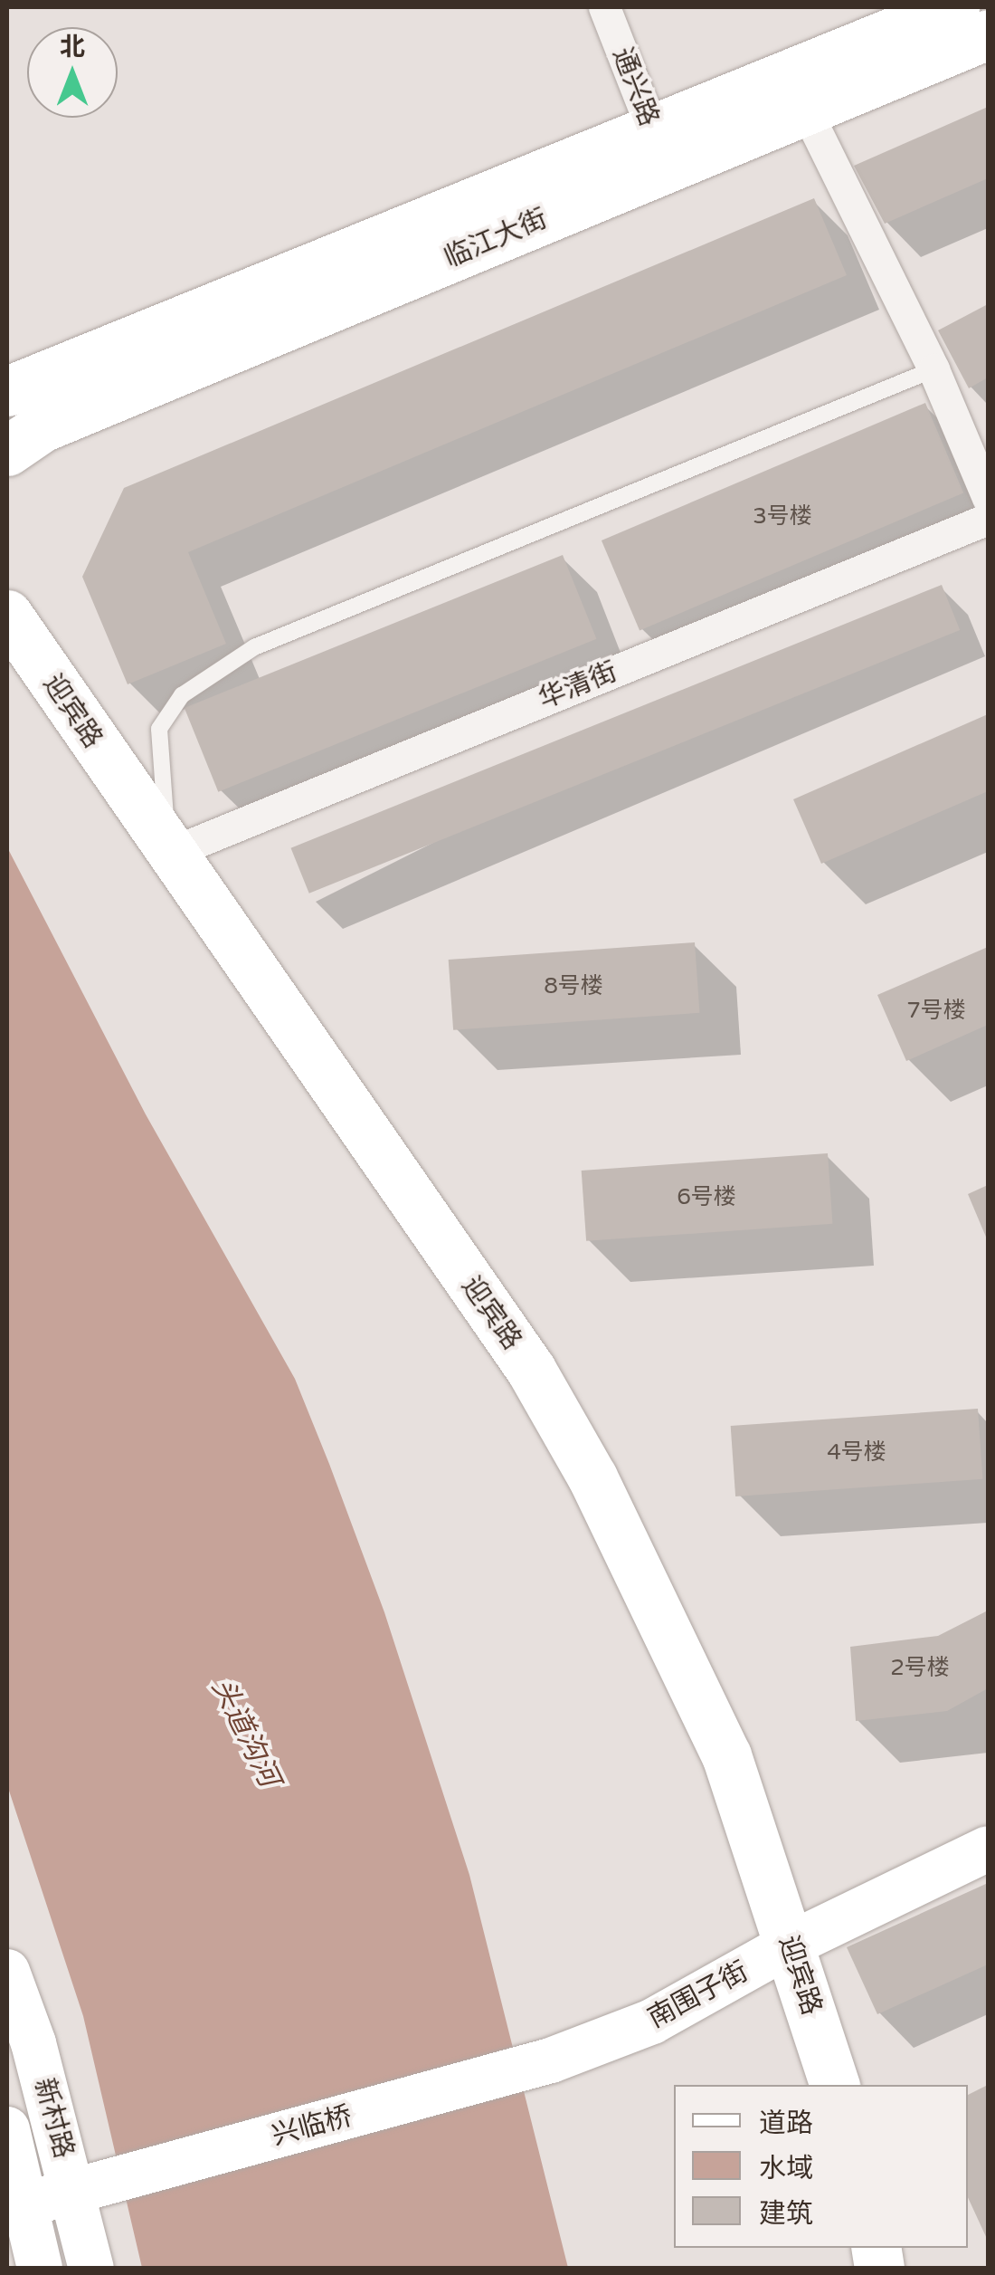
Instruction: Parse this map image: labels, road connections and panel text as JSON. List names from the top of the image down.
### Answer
{
  "streets": {
    "main road": ["临江大街", "迎宾路"],
    "street": [
      "通兴路",
      "华清街",
      "南围子街",
      "新村路",
      "兴临桥"
    ]
  },
  "crossings": [
    ["通兴路", "临江大街"],
    ["华清街", "迎宾路"],
    ["迎宾路", "南围子街"],
    ["南围子街", "兴临桥"],
    ["新村路", "兴临桥"]
  ],
  "water": ["头道沟河"],
  "house_numbers": [
    "3号楼",
    "8号楼",
    "7号楼",
    "6号楼",
    "4号楼",
    "2号楼"
  ],
  "legend": ["道路", "水域", "建筑"],
  "north": "top"
}
